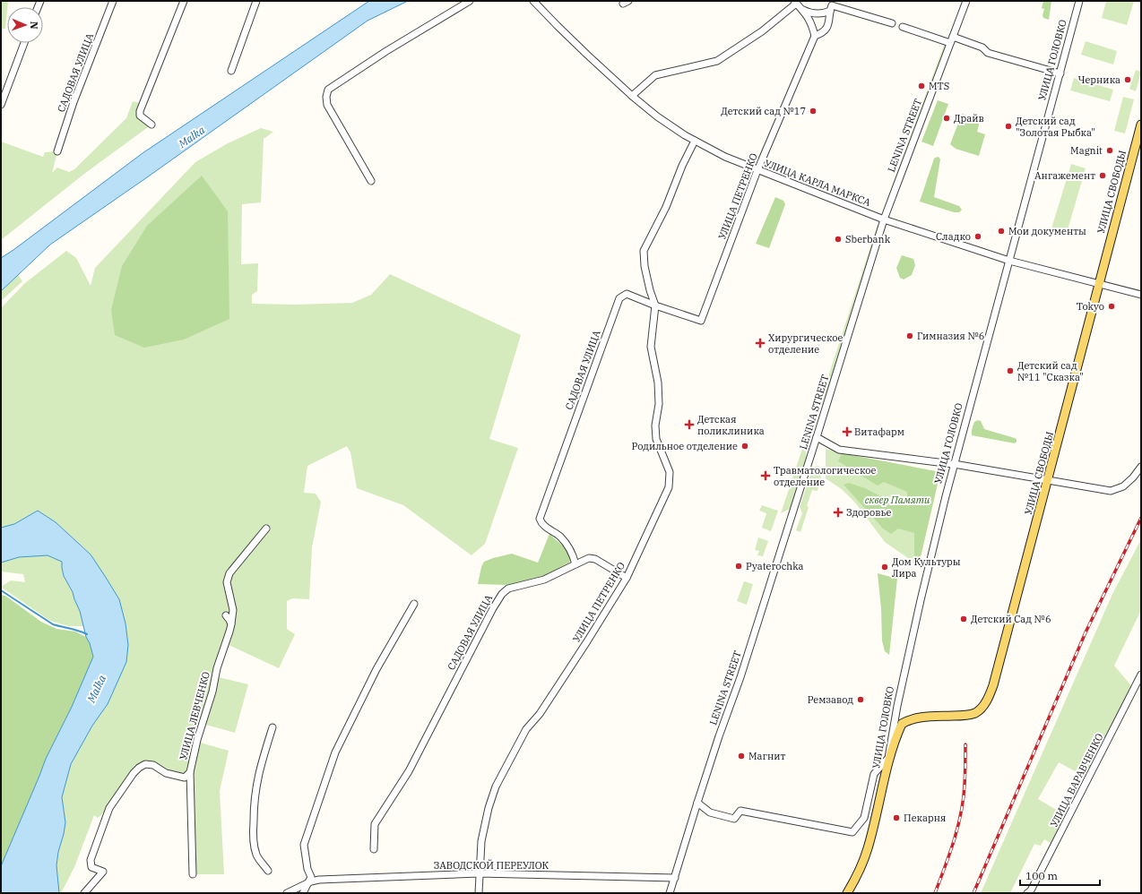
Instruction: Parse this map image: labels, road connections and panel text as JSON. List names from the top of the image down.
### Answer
{
  "streets": {
    "main road": ["УЛИЦА ГОЛОВКО", "УЛИЦА СВОБОДЫ"],
    "street": [
      "САДОВАЯ УЛИЦА",
      "LENINA STREET",
      "УЛИЦА КАРЛА МАРКСА",
      "УЛИЦА ПЕТРЕНКО",
      "УЛИЦА ЛЕВЧЕНКО",
      "УЛИЦА ВАРАВЧЕНКО",
      "ЗАВОДСКОЙ ПЕРЕУЛОК"
    ]
  },
  "crossings": [
    ["УЛИЦА ГОЛОВКО", "УЛИЦА КАРЛА МАРКСА"],
    ["УЛИЦА ГОЛОВКО", "УЛИЦА СВОБОДЫ"],
    ["САДОВАЯ УЛИЦА", "УЛИЦА ПЕТРЕНКО"],
    ["LENINA STREET", "УЛИЦА КАРЛА МАРКСА"],
    ["LENINA STREET", "ЗАВОДСКОЙ ПЕРЕУЛОК"],
    ["УЛИЦА КАРЛА МАРКСА", "УЛИЦА СВОБОДЫ"],
    ["УЛИЦА КАРЛА МАРКСА", "УЛИЦА ПЕТРЕНКО"],
    ["УЛИЦА ПЕТРЕНКО", "ЗАВОДСКОЙ ПЕРЕУЛОК"]
  ],
  "water": ["Malka"],
  "parks": ["сквер Памяти"],
  "places": {
    "other": [
      "Черника",
      "MTS",
      "Детский сад №17",
      "Драйв",
      "Детский сад \"Золотая Рыбка\"",
      "Magnit",
      "Ангажемент",
      "Мои документы",
      "Сладко",
      "Sberbank",
      "Tokyo",
      "Гимназия №6",
      "Детский сад №11 \"Сказка\"",
      "Родильное отделение",
      "Pyaterochka",
      "Дом Культуры Лира",
      "Детский Сад №6",
      "Ремзавод",
      "Магнит",
      "Пекарня"
    ],
    "health": [
      "Хирургическое отделение",
      "Детская поликлиника",
      "Витафарм",
      "Травматологическое отделение",
      "Здоровье"
    ]
  },
  "scale_bar": "100 m",
  "north": "right"
}
